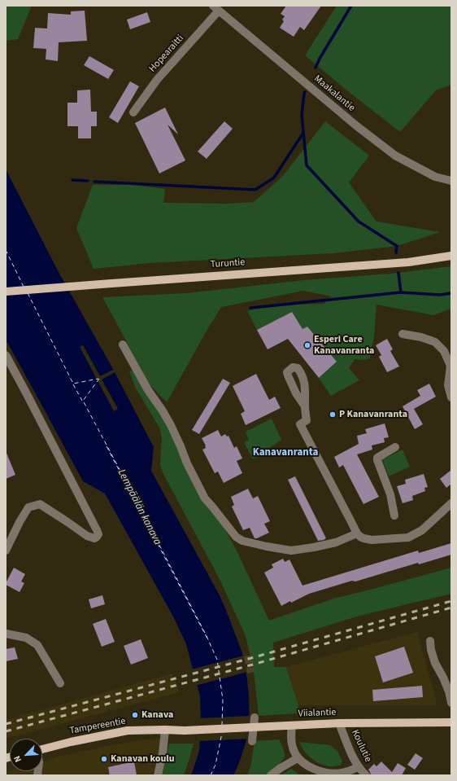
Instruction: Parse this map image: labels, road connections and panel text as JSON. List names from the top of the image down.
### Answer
{
  "streets": {
    "main road": ["Turuntie", "Viialantie", "Tampereentie"],
    "street": ["Hopearaitti", "Maakalantie", "Koulutie"]
  },
  "crossings": [
    ["Hopearaitti", "Maakalantie"],
    ["Viialantie", "Tampereentie"],
    ["Viialantie", "Koulutie"]
  ],
  "districts": ["Kanavanranta"],
  "water": ["Lempäälän kanava"],
  "places": [
    "Esperi Care Kanavanranta",
    "P Kanavanranta",
    "Kanava",
    "Kanavan koulu"
  ],
  "north": "bottom left"
}
